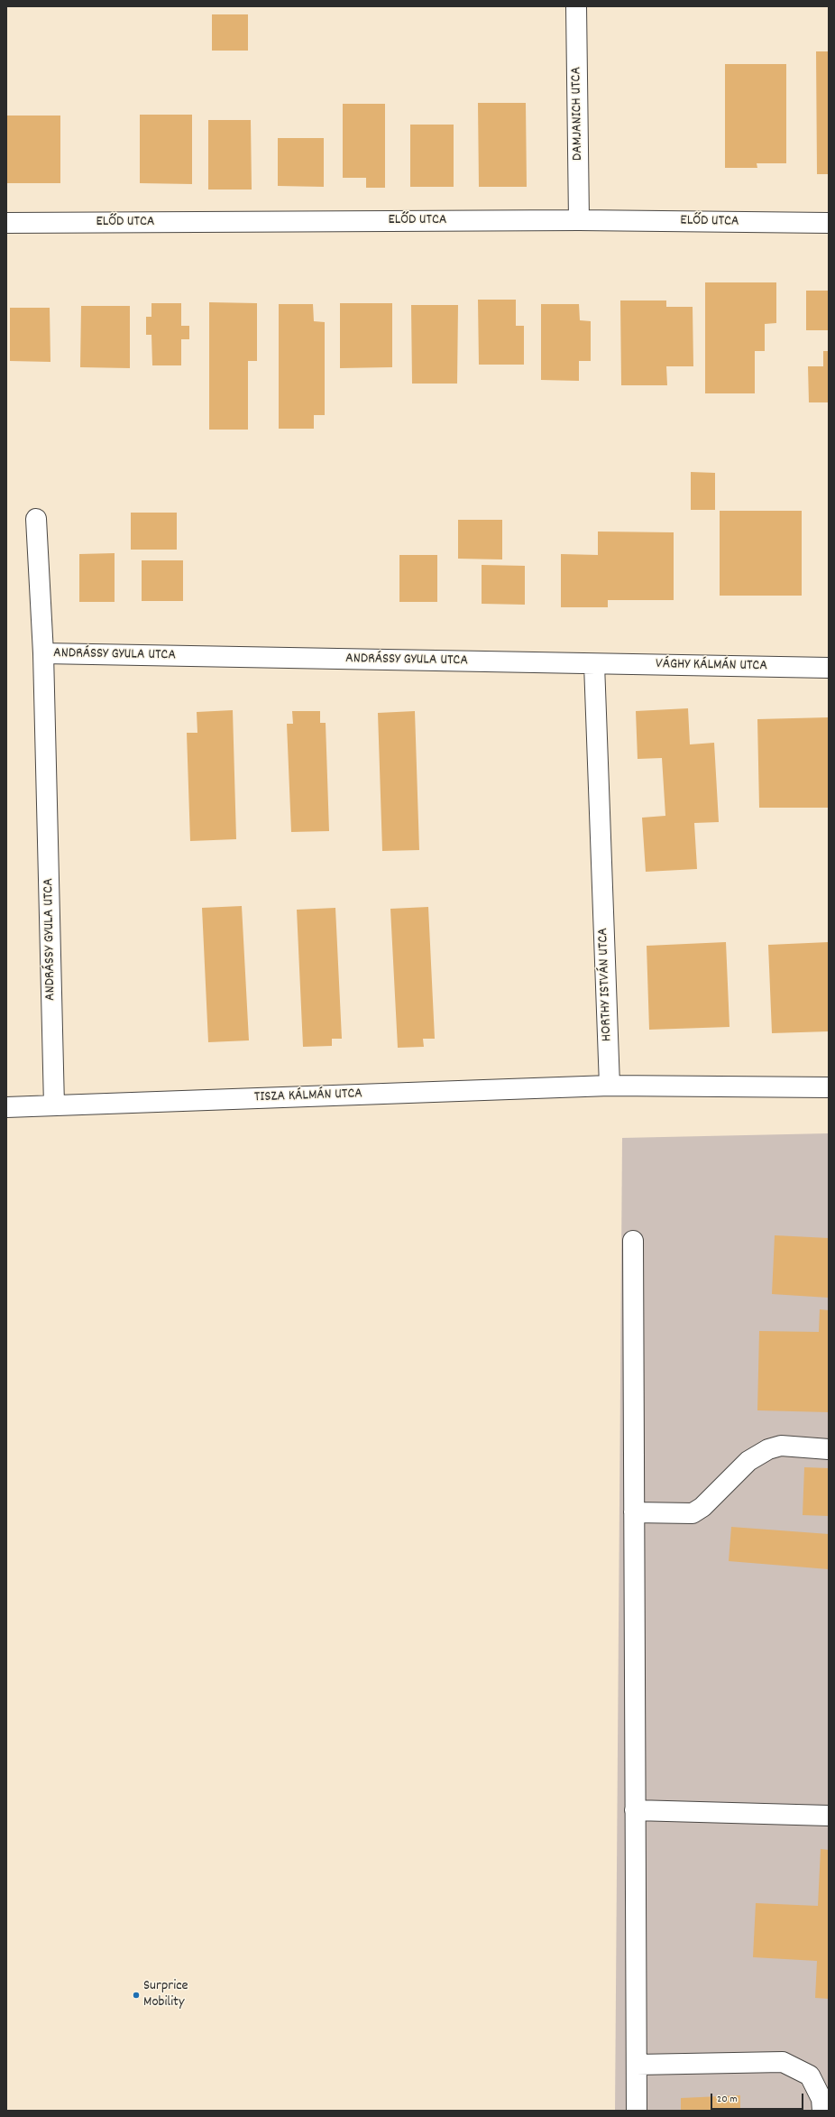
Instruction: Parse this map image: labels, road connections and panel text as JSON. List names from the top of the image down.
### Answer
{
  "streets": {
    "street": [
      "DAMJANICH UTCA",
      "ELŐD UTCA",
      "ANDRÁSSY GYULA UTCA",
      "VÁGHY KÁLMÁN UTCA",
      "HORTHY ISTVÁN UTCA",
      "TISZA KÁLMÁN UTCA"
    ]
  },
  "crossings": [
    ["DAMJANICH UTCA", "ELŐD UTCA"],
    ["ANDRÁSSY GYULA UTCA", "VÁGHY KÁLMÁN UTCA"],
    ["ANDRÁSSY GYULA UTCA", "HORTHY ISTVÁN UTCA"],
    ["ANDRÁSSY GYULA UTCA", "TISZA KÁLMÁN UTCA"],
    ["VÁGHY KÁLMÁN UTCA", "HORTHY ISTVÁN UTCA"],
    ["HORTHY ISTVÁN UTCA", "TISZA KÁLMÁN UTCA"]
  ],
  "places": ["Surprice Mobility"],
  "scale_bar": "20 m"
}
